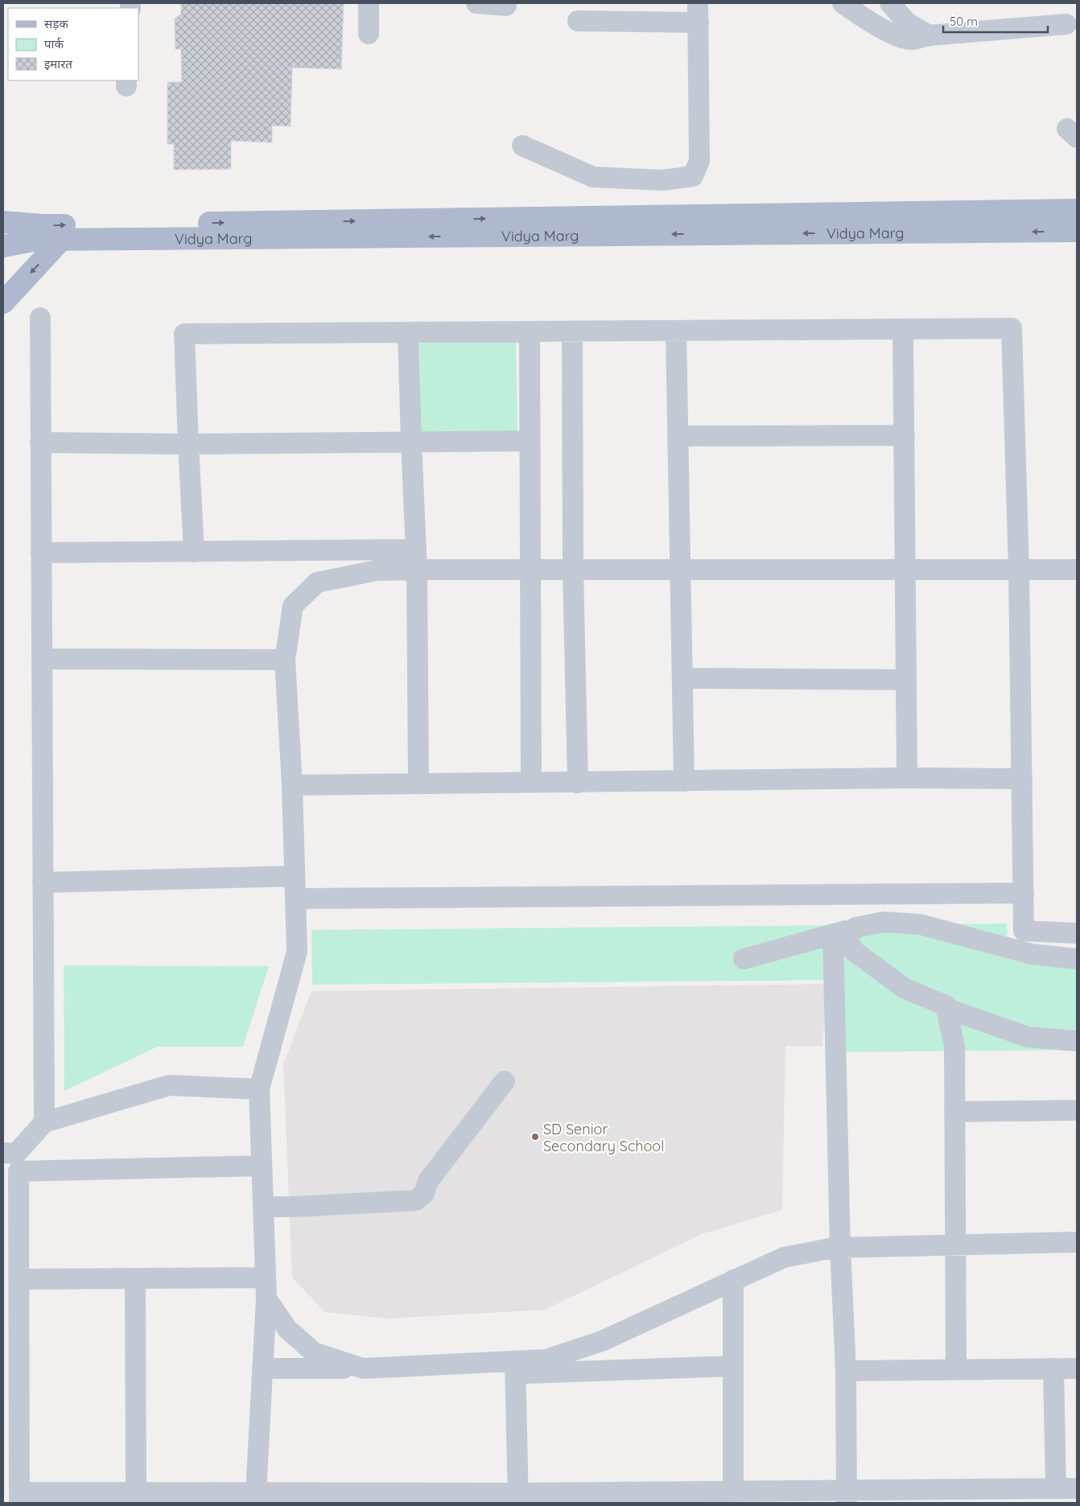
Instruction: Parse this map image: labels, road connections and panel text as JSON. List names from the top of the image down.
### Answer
{
  "streets": {
    "main road": ["Vidya Marg"]
  },
  "places": ["SD Senior Secondary School"],
  "legend": ["सड़क", "पार्क", "इमारत"],
  "scale_bar": "50 m"
}
